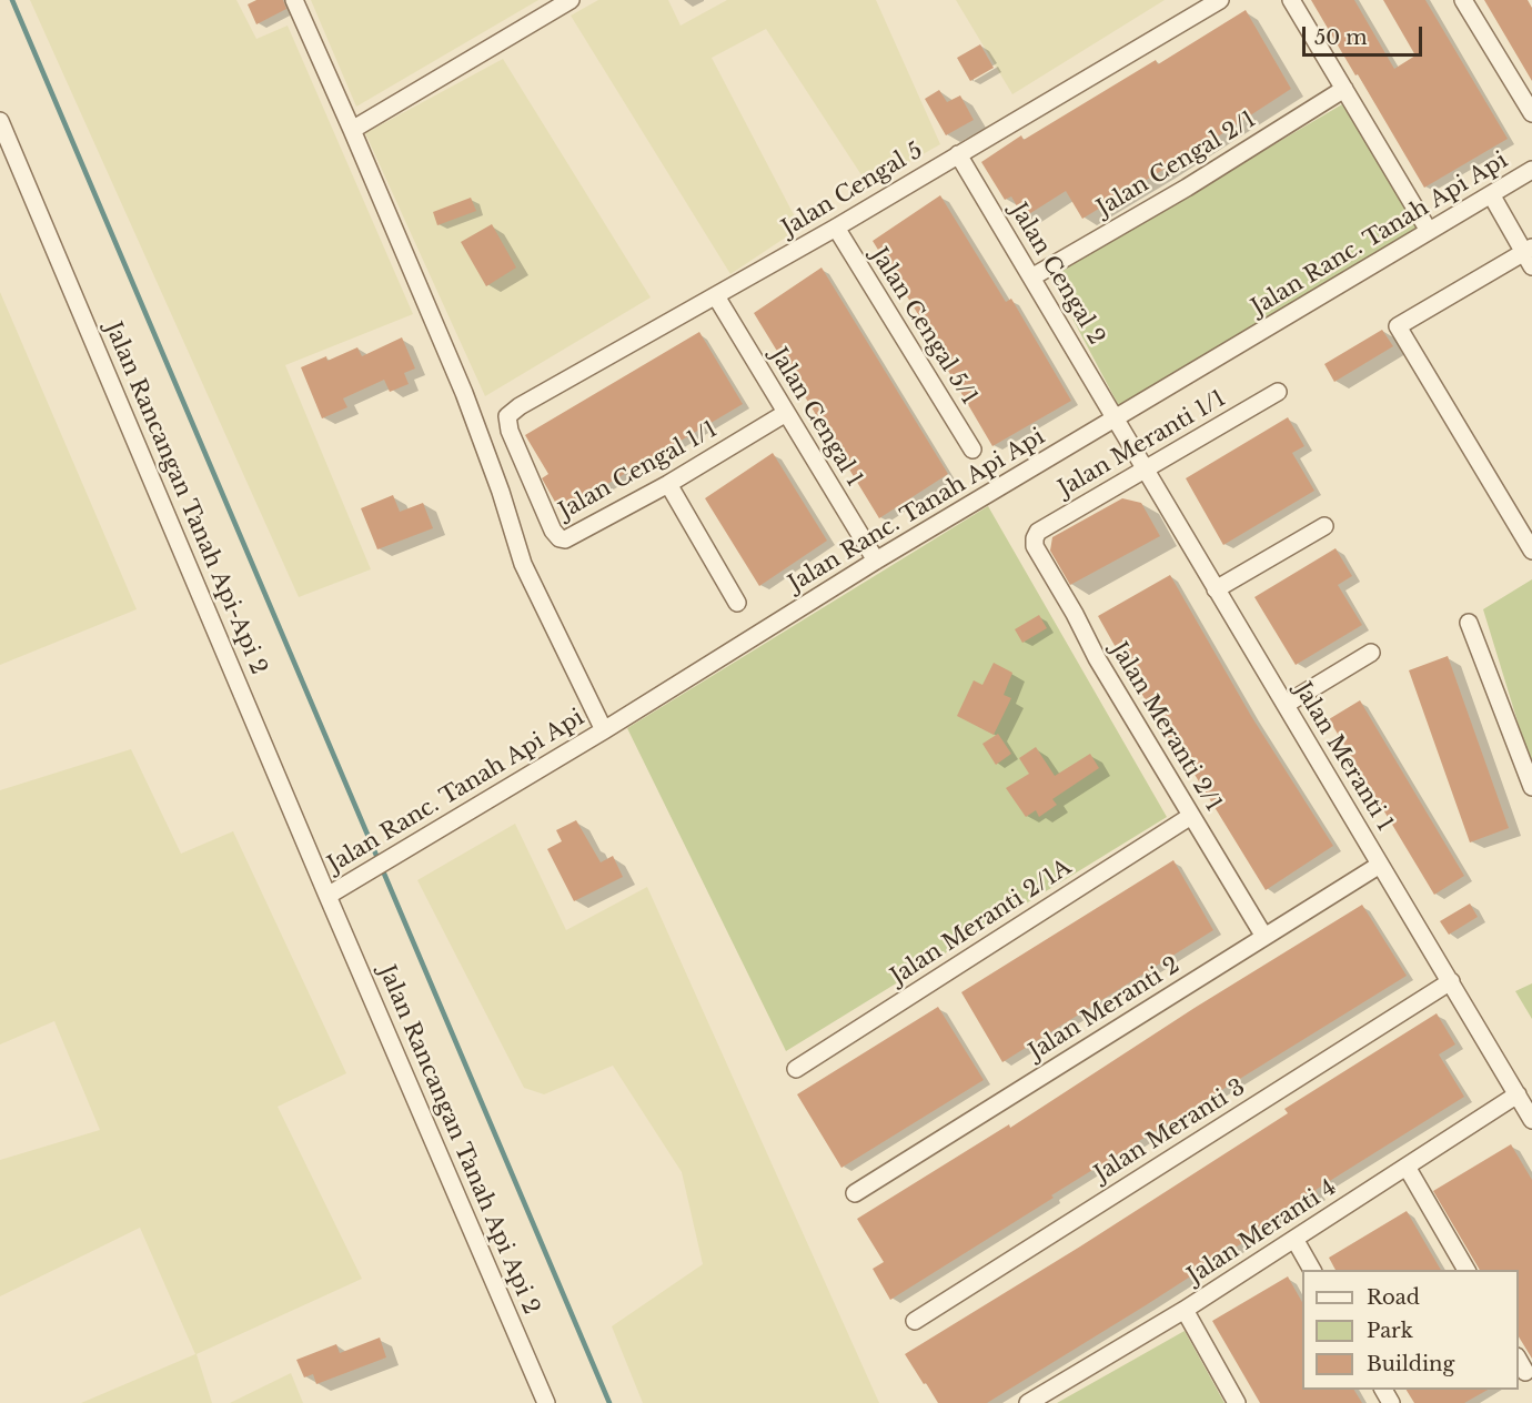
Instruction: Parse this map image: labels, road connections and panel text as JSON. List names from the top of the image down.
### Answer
{
  "streets": {
    "street": [
      "Jalan Cengal 2/1",
      "Jalan Cengal 5",
      "Jalan Ranc. Tanah Api Api",
      "Jalan Cengal 2",
      "Jalan Cengal 5/1",
      "Jalan Cengal 1",
      "Jalan Meranti 1/1",
      "Jalan Cengal 1/1",
      "Jalan Rancangan Tanah Api-Api 2",
      "Jalan Meranti 2/1",
      "Jalan Meranti 1",
      "Jalan Meranti 2/1A",
      "Jalan Meranti 2",
      "Jalan Meranti 3",
      "Jalan Rancangan Tanah Api Api 2",
      "Jalan Meranti 4"
    ]
  },
  "crossings": [
    ["Jalan Cengal 2/1", "Jalan Cengal 2"],
    ["Jalan Cengal 5", "Jalan Cengal 2"],
    ["Jalan Cengal 5", "Jalan Cengal 5/1"],
    ["Jalan Cengal 5", "Jalan Cengal 1"],
    ["Jalan Cengal 5", "Jalan Cengal 1/1"],
    ["Jalan Ranc. Tanah Api Api", "Jalan Cengal 2"],
    ["Jalan Ranc. Tanah Api Api", "Jalan Cengal 1"],
    ["Jalan Ranc. Tanah Api Api", "Jalan Rancangan Tanah Api-Api 2"],
    ["Jalan Ranc. Tanah Api Api", "Jalan Meranti 1"],
    ["Jalan Ranc. Tanah Api Api", "Jalan Rancangan Tanah Api Api 2"],
    ["Jalan Cengal 2", "Jalan Meranti 1"],
    ["Jalan Cengal 1", "Jalan Cengal 1/1"],
    ["Jalan Meranti 1/1", "Jalan Meranti 2/1"],
    ["Jalan Meranti 1/1", "Jalan Meranti 1"],
    ["Jalan Rancangan Tanah Api-Api 2", "Jalan Rancangan Tanah Api Api 2"],
    ["Jalan Meranti 2/1", "Jalan Meranti 2/1A"],
    ["Jalan Meranti 2/1", "Jalan Meranti 2"],
    ["Jalan Meranti 1", "Jalan Meranti 2"],
    ["Jalan Meranti 1", "Jalan Meranti 3"],
    ["Jalan Meranti 1", "Jalan Meranti 4"]
  ],
  "legend": ["Road", "Park", "Building"],
  "scale_bar": "50 m"
}
